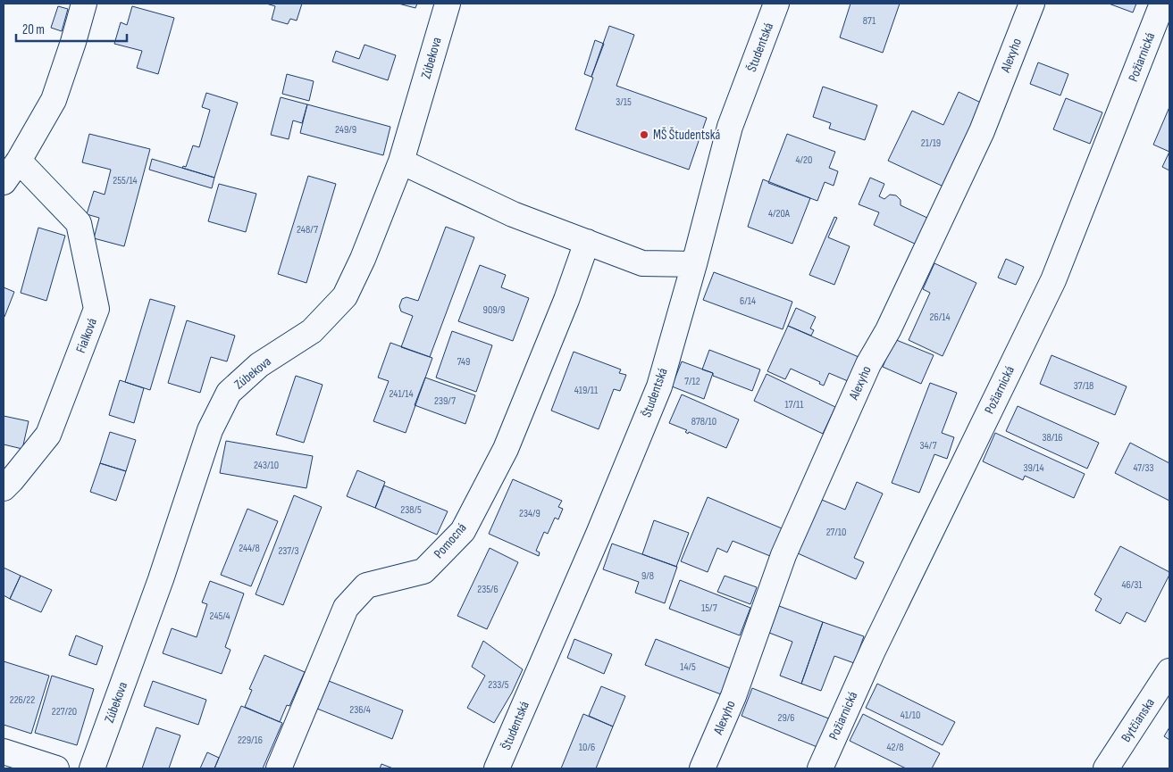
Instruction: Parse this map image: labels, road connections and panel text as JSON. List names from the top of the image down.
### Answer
{
  "streets": {
    "street": [
      "Študentská",
      "Alexyho",
      "Požiarnická",
      "Zúbekova",
      "Fialková",
      "Pomocná",
      "Bytčianska"
    ]
  },
  "places": ["MŠ Študentská"],
  "house_numbers": [
    "871",
    "3/15",
    "249/9",
    "21/19",
    "4/20",
    "255/14",
    "4/20A",
    "248/7",
    "6/14",
    "909/9",
    "26/14",
    "749",
    "7/12",
    "37/18",
    "419/11",
    "241/14",
    "239/7",
    "17/11",
    "878/10",
    "38/16",
    "34/7",
    "243/10",
    "39/14",
    "47/33",
    "238/5",
    "234/9",
    "27/10",
    "244/8",
    "237/3",
    "9/8",
    "46/31",
    "235/6",
    "15/7",
    "245/4",
    "14/5",
    "233/5",
    "226/22",
    "236/4",
    "227/20",
    "41/10",
    "29/6",
    "229/16",
    "10/6",
    "42/8"
  ],
  "scale_bar": "20 m"
}
